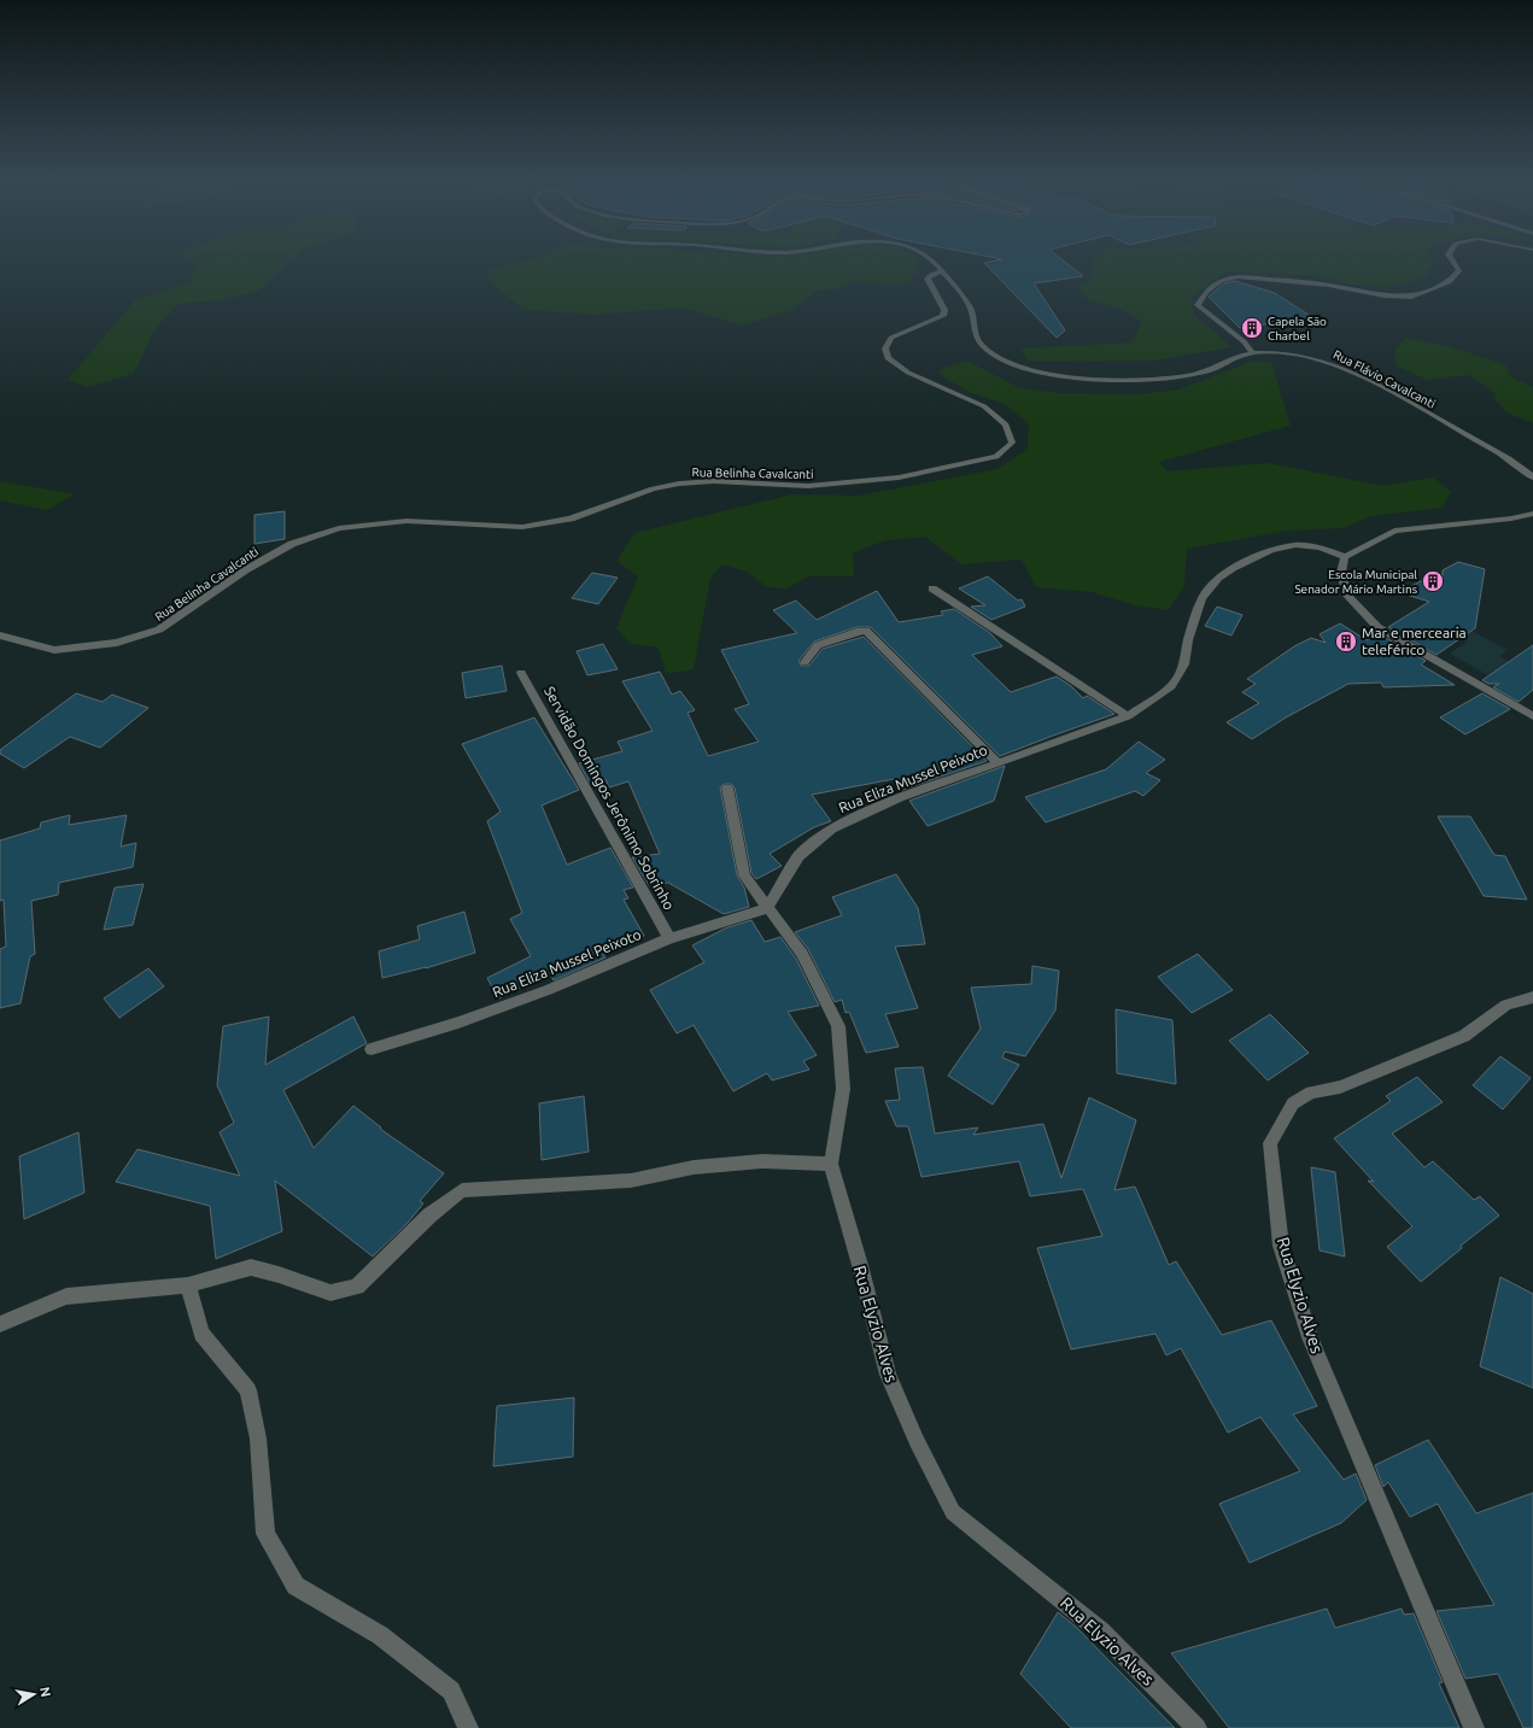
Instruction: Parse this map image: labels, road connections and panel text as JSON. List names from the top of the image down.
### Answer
{
  "streets": {
    "street": [
      "Rua Flávio Cavalcanti",
      "Rua Belinha Cavalcanti",
      "Rua Eliza Mussel Peixoto",
      "Servidão Domingos Jerônimo Sobrinho",
      "Rua Elyzio Alves"
    ]
  },
  "crossings": [
    ["Rua Flávio Cavalcanti", "Rua Belinha Cavalcanti"],
    ["Rua Eliza Mussel Peixoto", "Servidão Domingos Jerônimo Sobrinho"],
    ["Rua Eliza Mussel Peixoto", "Rua Elyzio Alves"]
  ],
  "places": {
    "building": ["Capela São Charbel", "Escola Municipal Senador Mário Martins", "Mar e mercearia teleférico"]
  },
  "north": "right"
}
